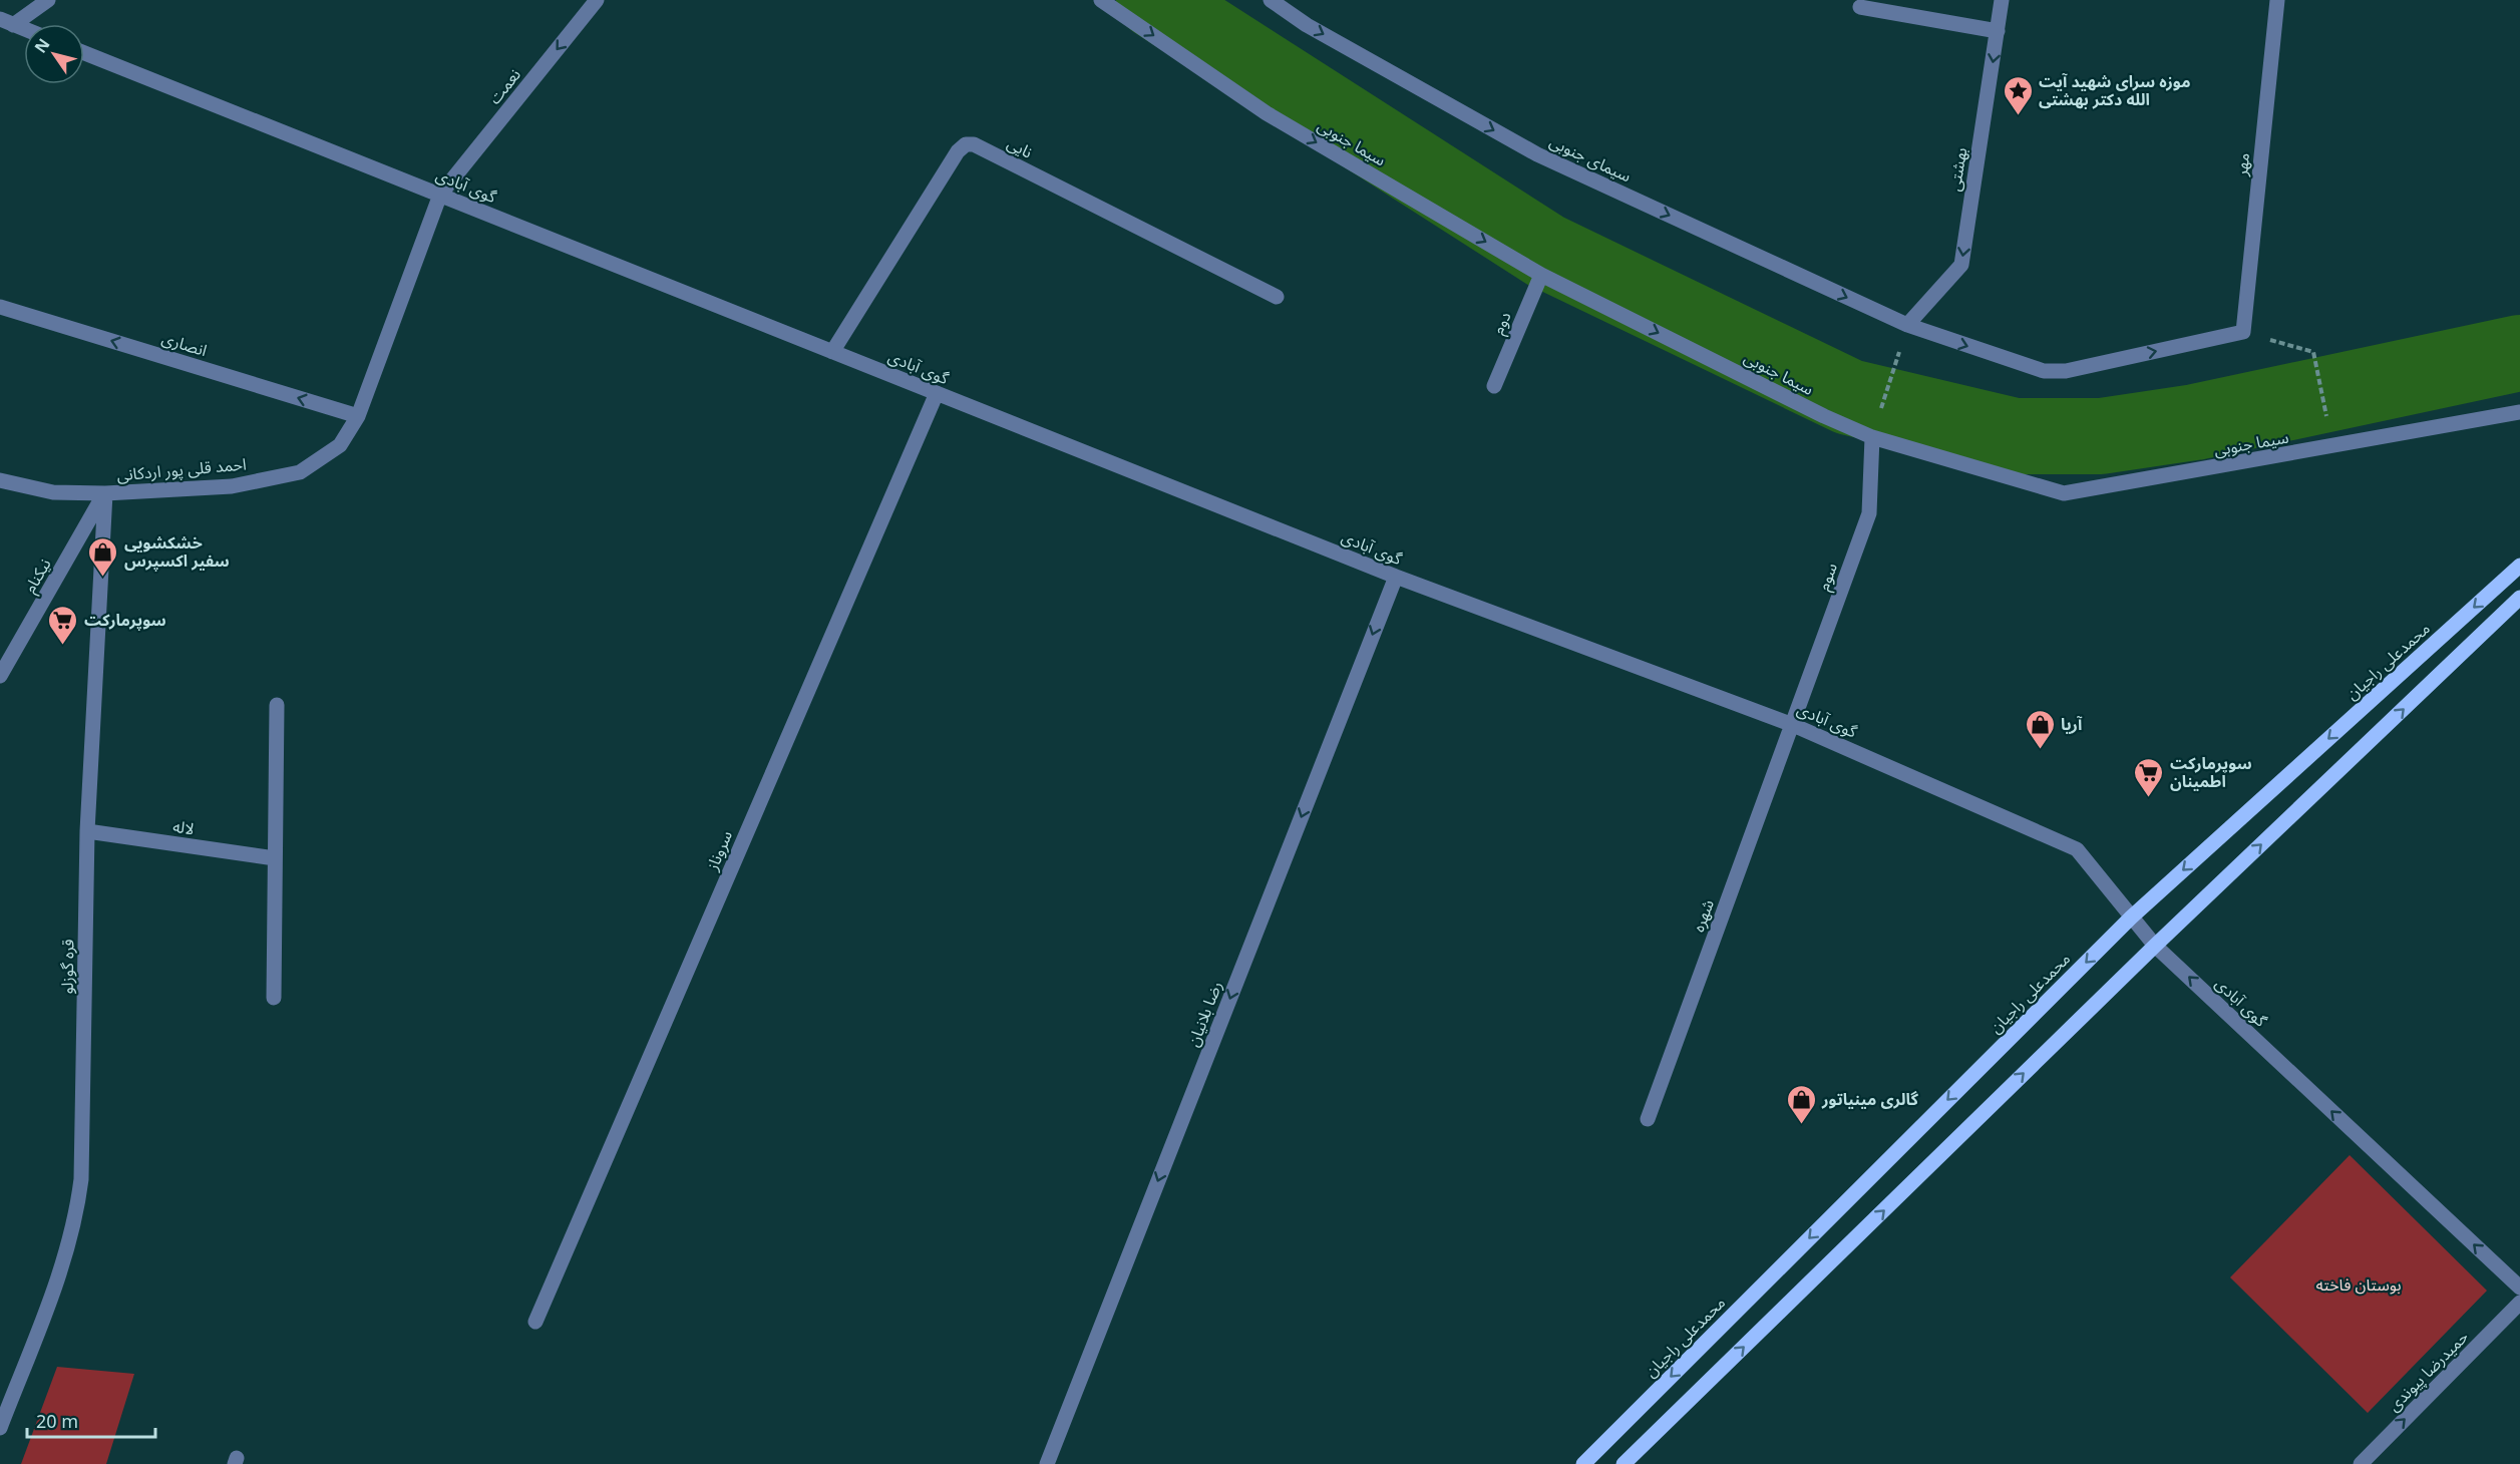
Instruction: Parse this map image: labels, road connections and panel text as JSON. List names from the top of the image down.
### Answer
{
  "streets": {
    "main road": ["محمدعلی راجیان"],
    "street": [
      "نعمت",
      "سیما جنوبی",
      "نایی",
      "سیمای جنوبی",
      "مهر",
      "بهشتی",
      "گوی آبادی",
      "دوم",
      "انصاری",
      "احمد قلی پور اردکانی",
      "نیکنام",
      "سوم",
      "لاله",
      "سروناز",
      "شهره",
      "قره گوزلو",
      "رضا بلانیان",
      "حمیدرضا پیوندی"
    ]
  },
  "crossings": [
    ["نعمت", "گوی آبادی"],
    ["نعمت", "احمد قلی پور اردکانی"],
    ["سیما جنوبی", "دوم"],
    ["سیما جنوبی", "سوم"],
    ["نایی", "گوی آبادی"],
    ["سیمای جنوبی", "بهشتی"],
    ["گوی آبادی", "احمد قلی پور اردکانی"],
    ["گوی آبادی", "سوم"],
    ["گوی آبادی", "محمدعلی راجیان"],
    ["گوی آبادی", "سروناز"],
    ["گوی آبادی", "شهره"],
    ["گوی آبادی", "رضا بلانیان"],
    ["انصاری", "احمد قلی پور اردکانی"],
    ["احمد قلی پور اردکانی", "نیکنام"],
    ["احمد قلی پور اردکانی", "قره گوزلو"],
    ["نیکنام", "قره گوزلو"],
    ["سوم", "شهره"],
    ["لاله", "قره گوزلو"]
  ],
  "one_way": [
    "نعمت",
    "سیما جنوبی",
    "سیمای جنوبی",
    "بهشتی",
    "انصاری",
    "رضا بلانیان",
    "حمیدرضا پیوندی"
  ],
  "parks": ["بوستان فاخته"],
  "places": {
    "place": ["موزه سرای شهید آیت الله دکتر بهشتی"],
    "shop": ["خشکشویی سفیر اکسپرس", "آریا", "گالری مینیاتور"],
    "supermarket": ["سوپرمارکت", "سوپرمارکت اطمینان"]
  },
  "scale_bar": "20 m",
  "north": "top left"
}
